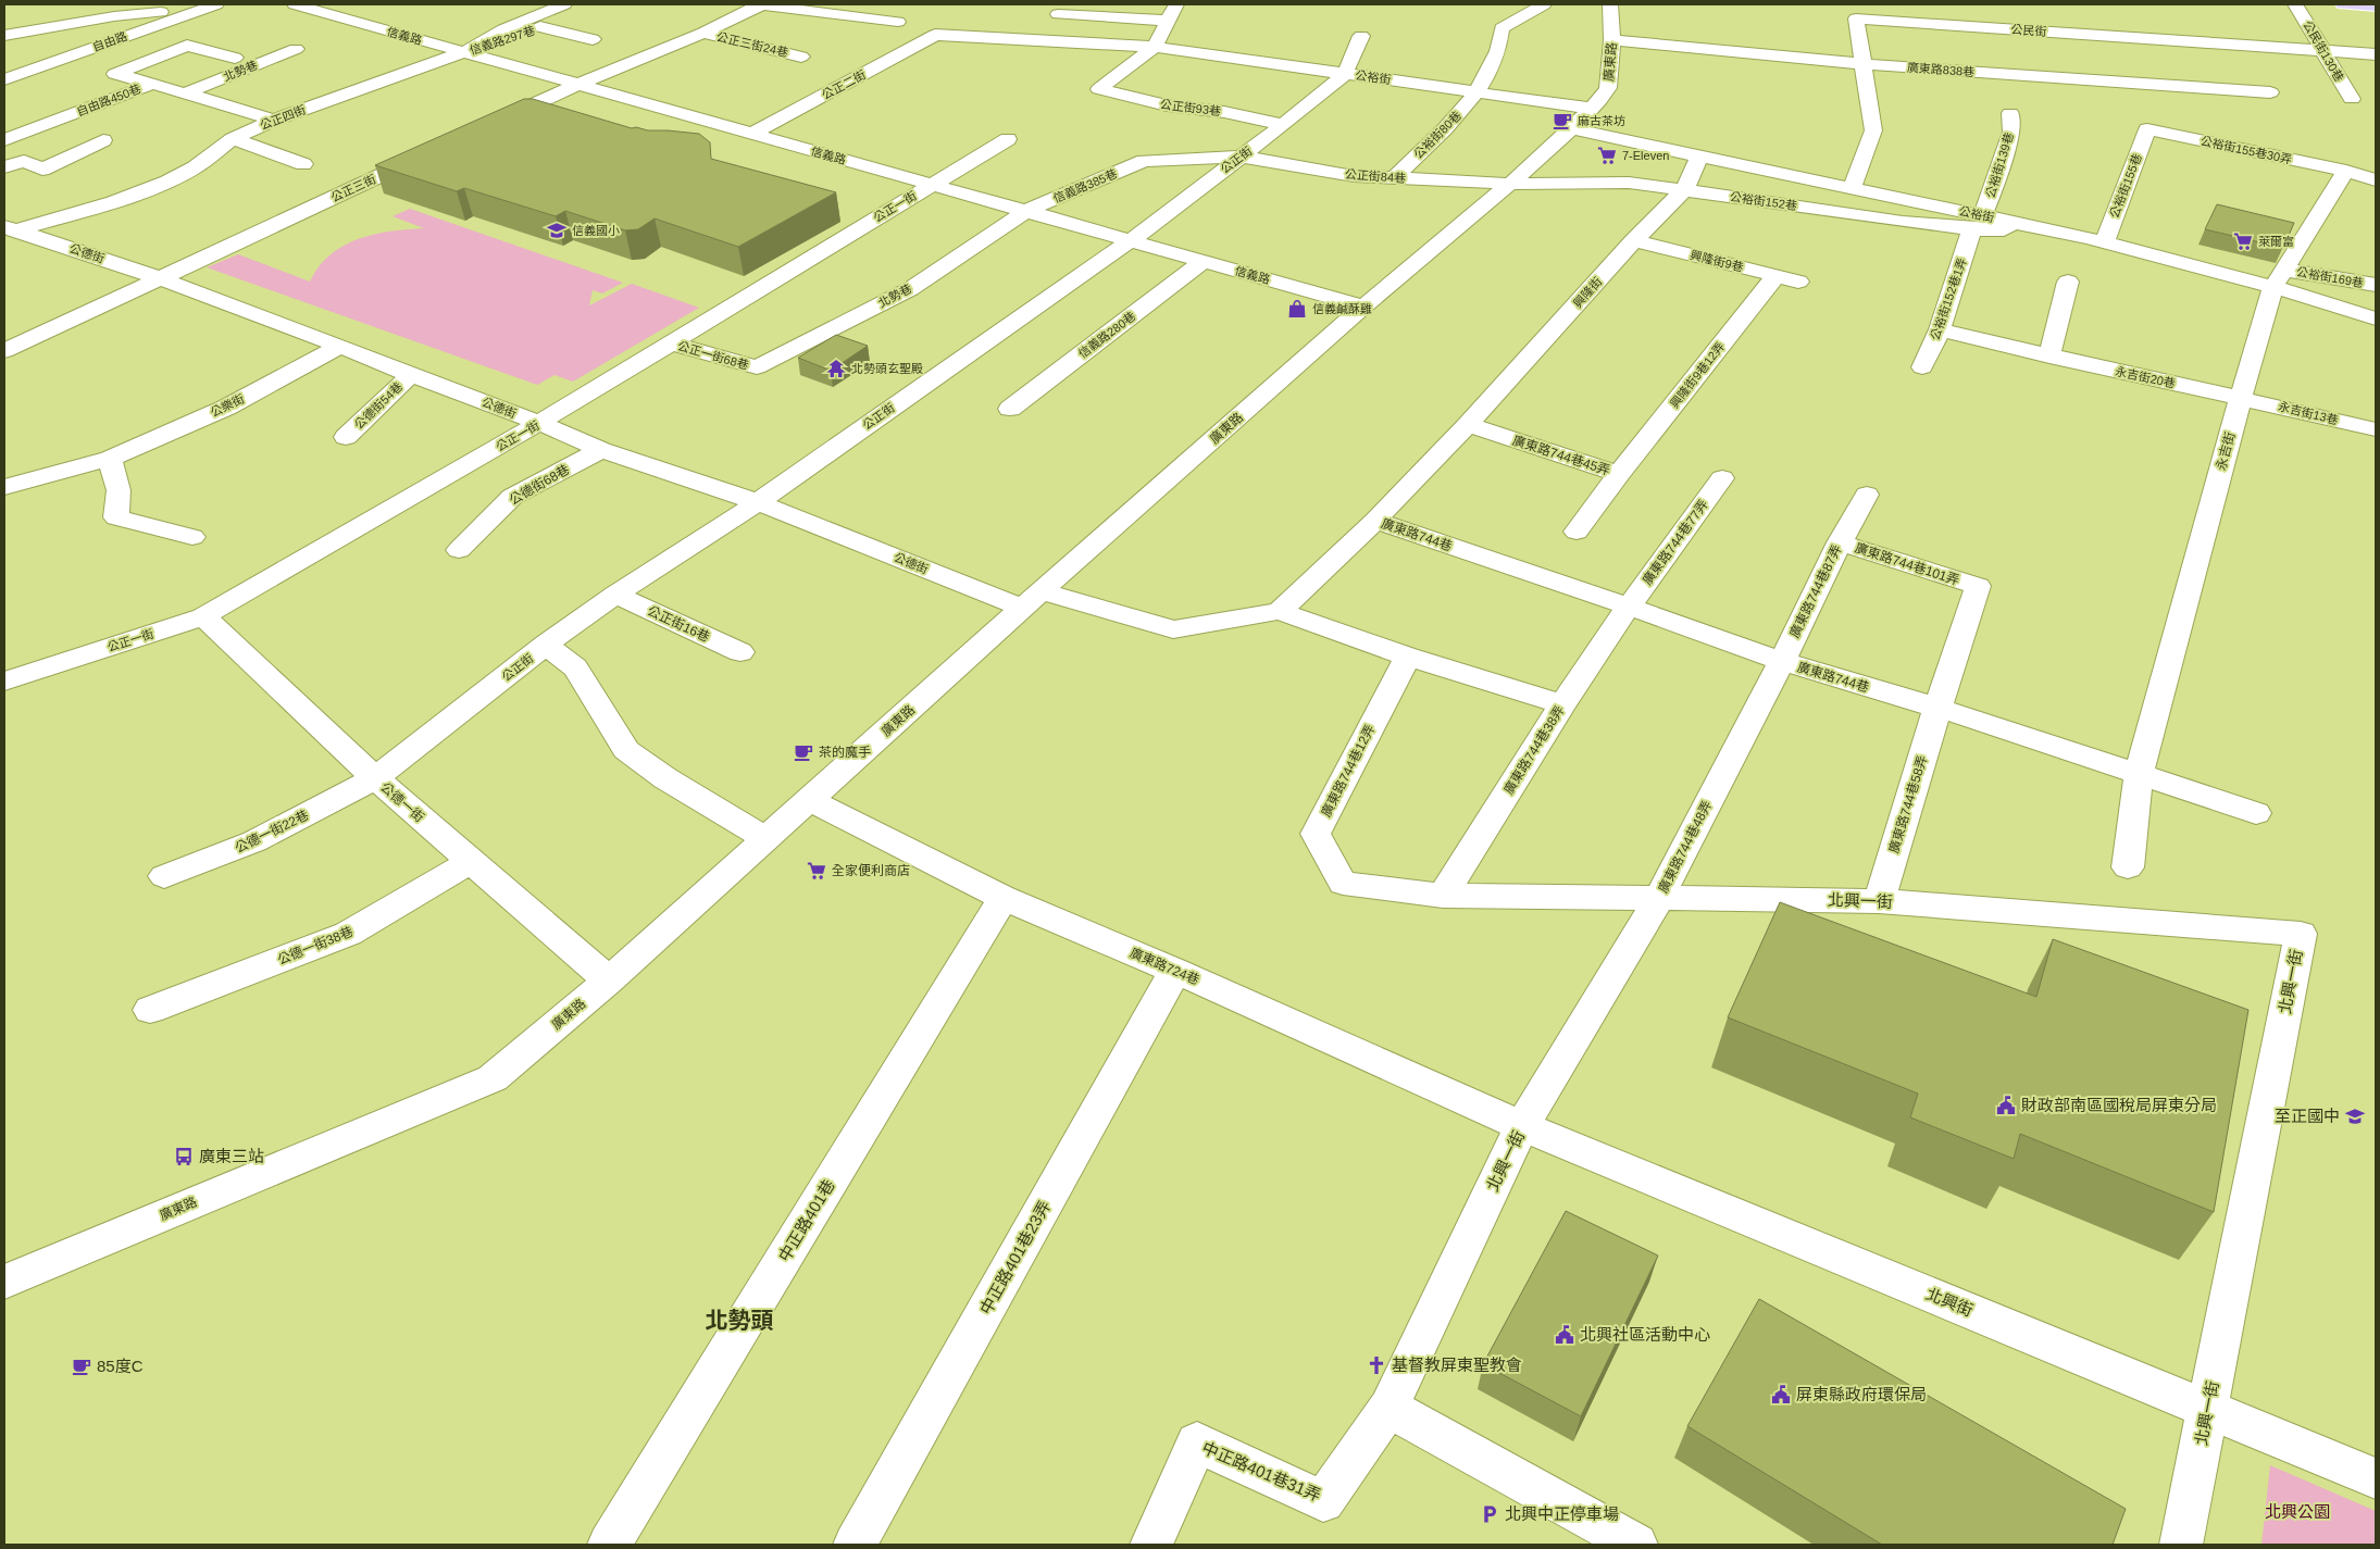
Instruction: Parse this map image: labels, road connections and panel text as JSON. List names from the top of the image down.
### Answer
{
  "streets": {
    "street": [
      "公民街",
      "信義路",
      "信義路297巷",
      "自由路",
      "公正三街24巷",
      "公民街130巷",
      "廣東路",
      "廣東路838巷",
      "北勢巷",
      "公裕街",
      "公正二街",
      "自由路450巷",
      "公正街93巷",
      "公正四街",
      "公裕街80巷",
      "公裕街155巷30弄",
      "公正街",
      "公裕街139巷",
      "公正街84巷",
      "信義路385巷",
      "公裕街155巷",
      "公正三街",
      "公裕街152巷",
      "公正一街",
      "公德街",
      "興隆街9巷",
      "公裕街169巷",
      "興隆街",
      "公裕街152巷1弄",
      "信義路280巷",
      "公正一街68巷",
      "興隆街9巷12弄",
      "永吉街20巷",
      "公樂街",
      "公德街54巷",
      "永吉街13巷",
      "永吉街",
      "廣東路744巷45弄",
      "公德街68巷",
      "廣東路744巷",
      "廣東路744巷77弄",
      "廣東路744巷101弄",
      "廣東路744巷87弄",
      "公正街16巷",
      "廣東路744巷38弄",
      "廣東路744巷12弄",
      "公德一街",
      "廣東路744巷58弄",
      "公德一街22巷",
      "廣東路744巷48弄",
      "北興一街",
      "公德一街38巷",
      "廣東路724巷",
      "中正路401巷",
      "中正路401巷23弄",
      "北興街",
      "中正路401巷31弄"
    ]
  },
  "crossings": [
    ["公民街", "公民街130巷"],
    ["公民街", "廣東路838巷"],
    ["公民街", "公裕街"],
    ["信義路", "信義路297巷"],
    ["信義路", "廣東路"],
    ["信義路", "北勢巷"],
    ["信義路", "公正二街"],
    ["信義路", "公正四街"],
    ["信義路", "公正街"],
    ["信義路", "信義路385巷"],
    ["信義路", "公正一街"],
    ["信義路", "信義路280巷"],
    ["信義路297巷", "公正四街"],
    ["廣東路", "廣東路838巷"],
    ["廣東路", "公裕街"],
    ["廣東路", "公正街84巷"],
    ["廣東路", "公裕街152巷"],
    ["廣東路", "公德街"],
    ["廣東路", "公德一街"],
    ["廣東路", "廣東路724巷"],
    ["北勢巷", "信義路385巷"],
    ["北勢巷", "公正一街68巷"],
    ["公裕街", "公正二街"],
    ["公裕街", "公正街93巷"],
    ["公裕街", "公裕街80巷"],
    ["公裕街", "公正街"],
    ["公裕街", "公裕街139巷"],
    ["公裕街", "公裕街155巷"],
    ["公裕街", "公裕街152巷"],
    ["公裕街", "公裕街169巷"],
    ["公裕街", "興隆街"],
    ["公裕街", "公裕街152巷1弄"],
    ["公裕街", "永吉街"],
    ["公正街93巷", "公正街"],
    ["公正四街", "公德街"],
    ["公裕街80巷", "公正街84巷"],
    ["公裕街155巷30弄", "公裕街155巷"],
    ["公裕街155巷30弄", "永吉街"],
    ["公正街", "公正街84巷"],
    ["公正街", "公德街"],
    ["公正街", "公正街16巷"],
    ["公正街", "公德一街"],
    ["公正街", "公德一街22巷"],
    ["公裕街139巷", "公裕街152巷"],
    ["公裕街139巷", "公裕街152巷1弄"],
    ["公正街84巷", "信義路385巷"],
    ["公正街84巷", "公裕街152巷"],
    ["公正三街", "公德街"],
    ["公裕街152巷", "興隆街"],
    ["公裕街152巷", "公裕街152巷1弄"],
    ["公正一街", "公德街"],
    ["公正一街", "公正一街68巷"],
    ["公正一街", "公德一街"],
    ["公德街", "公樂街"],
    ["公德街", "公德街54巷"],
    ["公德街", "公德街68巷"],
    ["興隆街9巷", "興隆街"],
    ["興隆街9巷", "興隆街9巷12弄"],
    ["公裕街169巷", "永吉街"],
    ["興隆街", "廣東路744巷45弄"],
    ["興隆街", "廣東路744巷"],
    ["公裕街152巷1弄", "永吉街20巷"],
    ["興隆街9巷12弄", "廣東路744巷45弄"],
    ["永吉街20巷", "永吉街13巷"],
    ["永吉街20巷", "永吉街"],
    ["永吉街13巷", "永吉街"],
    ["永吉街", "廣東路744巷"],
    ["廣東路744巷45弄", "廣東路744巷"],
    ["廣東路744巷", "廣東路744巷77弄"],
    ["廣東路744巷", "廣東路744巷101弄"],
    ["廣東路744巷", "廣東路744巷87弄"],
    ["廣東路744巷", "廣東路744巷38弄"],
    ["廣東路744巷", "廣東路744巷58弄"],
    ["廣東路744巷", "廣東路744巷48弄"],
    ["廣東路744巷77弄", "廣東路744巷38弄"],
    ["廣東路744巷101弄", "廣東路744巷87弄"],
    ["廣東路744巷101弄", "廣東路744巷58弄"],
    ["廣東路744巷87弄", "廣東路744巷48弄"],
    ["廣東路744巷38弄", "廣東路744巷12弄"],
    ["廣東路744巷38弄", "廣東路744巷48弄"],
    ["廣東路744巷12弄", "廣東路744巷48弄"],
    ["公德一街", "公德一街22巷"],
    ["公德一街", "公德一街38巷"],
    ["廣東路744巷58弄", "北興一街"],
    ["廣東路744巷48弄", "北興一街"],
    ["北興一街", "廣東路724巷"],
    ["北興一街", "北興街"],
    ["北興一街", "中正路401巷31弄"],
    ["廣東路724巷", "中正路401巷"],
    ["廣東路724巷", "中正路401巷23弄"],
    ["廣東路724巷", "北興街"]
  ],
  "districts": ["北勢頭"],
  "parks": ["北興公園"],
  "places": {
    "cafe": ["麻古茶坊", "茶的魔手", "85度C"],
    "supermarket": ["7-Eleven", "萊爾富", "全家便利商店"],
    "school or university": ["信義國小", "至正國中"],
    "shop": ["信義鹹酥雞"],
    "temple": ["北勢頭玄聖殿"],
    "public building": ["財政部南區國稅局屏東分局", "北興社區活動中心", "屏東縣政府環保局"],
    "bus stop": ["廣東三站"],
    "church": ["基督教屏東聖教會"],
    "parking": ["北興中正停車場"]
  }
}
